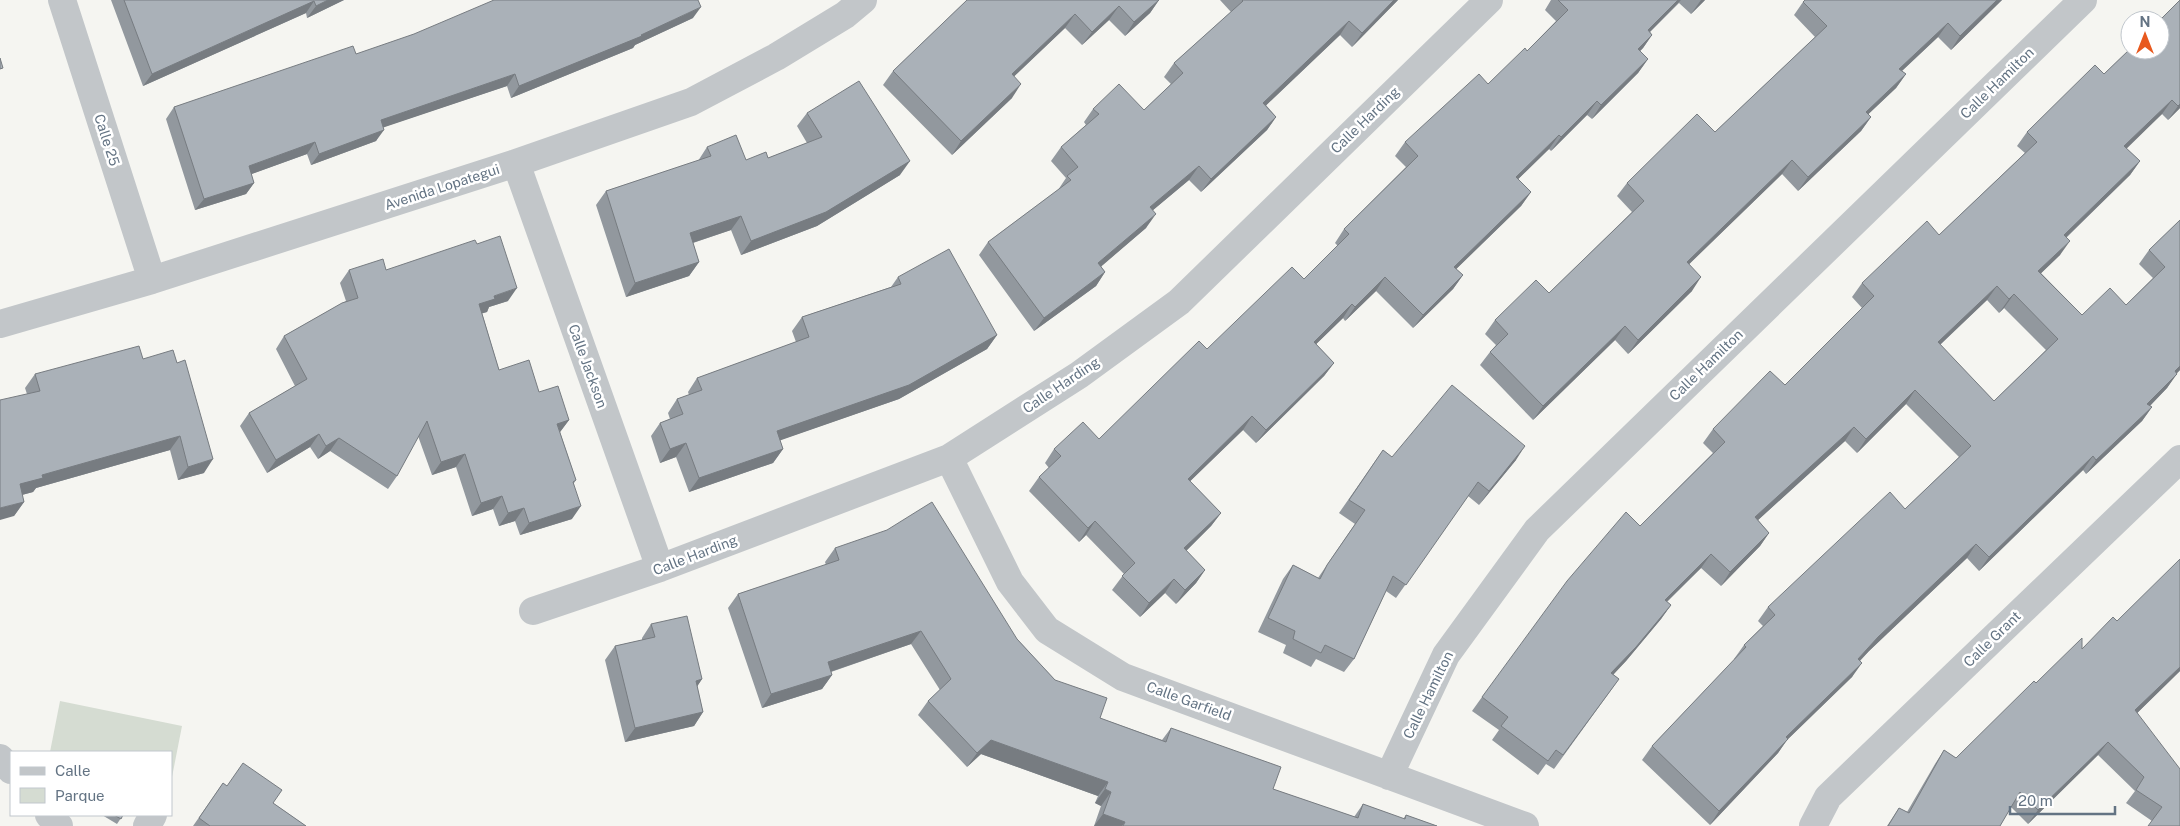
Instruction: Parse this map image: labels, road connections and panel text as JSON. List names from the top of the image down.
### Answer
{
  "streets": {
    "street": [
      "Calle Hamilton",
      "Calle Harding",
      "Calle 25",
      "Avenida Lopategui",
      "Calle Jackson",
      "Calle Grant",
      "Calle Garfield"
    ]
  },
  "crossings": [
    ["Calle Hamilton", "Calle Garfield"],
    ["Calle Harding", "Calle Jackson"],
    ["Calle Harding", "Calle Garfield"],
    ["Calle 25", "Avenida Lopategui"],
    ["Avenida Lopategui", "Calle Jackson"]
  ],
  "legend": ["Calle", "Parque"],
  "scale_bar": "20 m",
  "north": "top"
}
